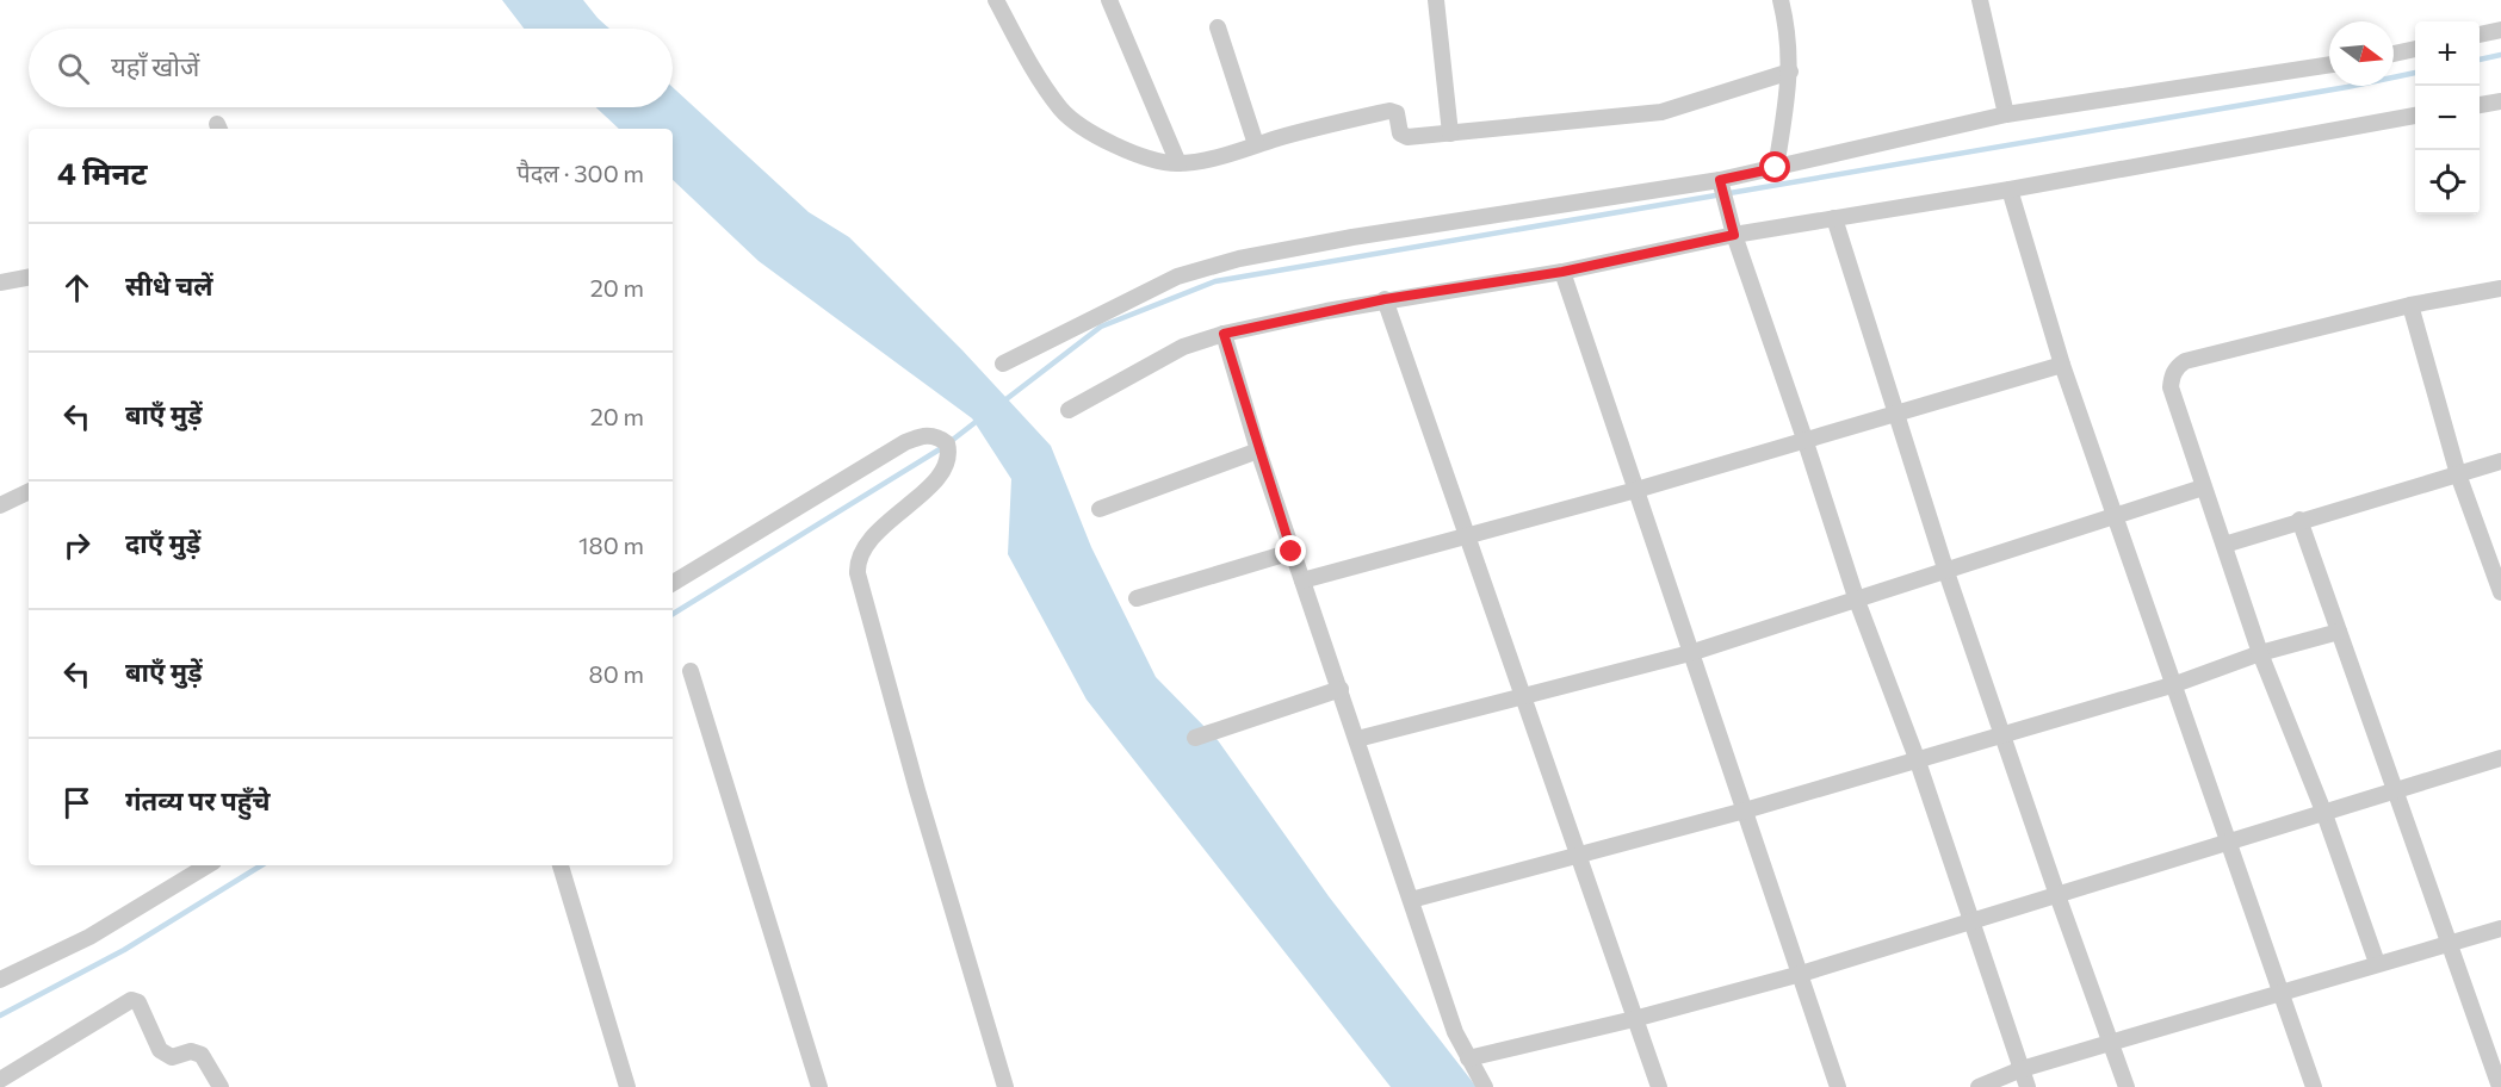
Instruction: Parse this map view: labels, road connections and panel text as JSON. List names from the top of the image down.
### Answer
{
  "north": "right",
  "page": {
    "map_buttons": ["+", "−"],
    "search": "यहाँ खोजें",
    "heading": ["4 मिनट", "पैदल · 300 m"],
    "list": [
      ["सीधे चलें", "20 m"],
      ["बाएँ मुड़ें", "20 m"],
      ["दाएँ मुड़ें", "180 m"],
      ["बाएँ मुड़ें", "80 m"],
      "गंतव्य पर पहुँचे"
    ]
  }
}
